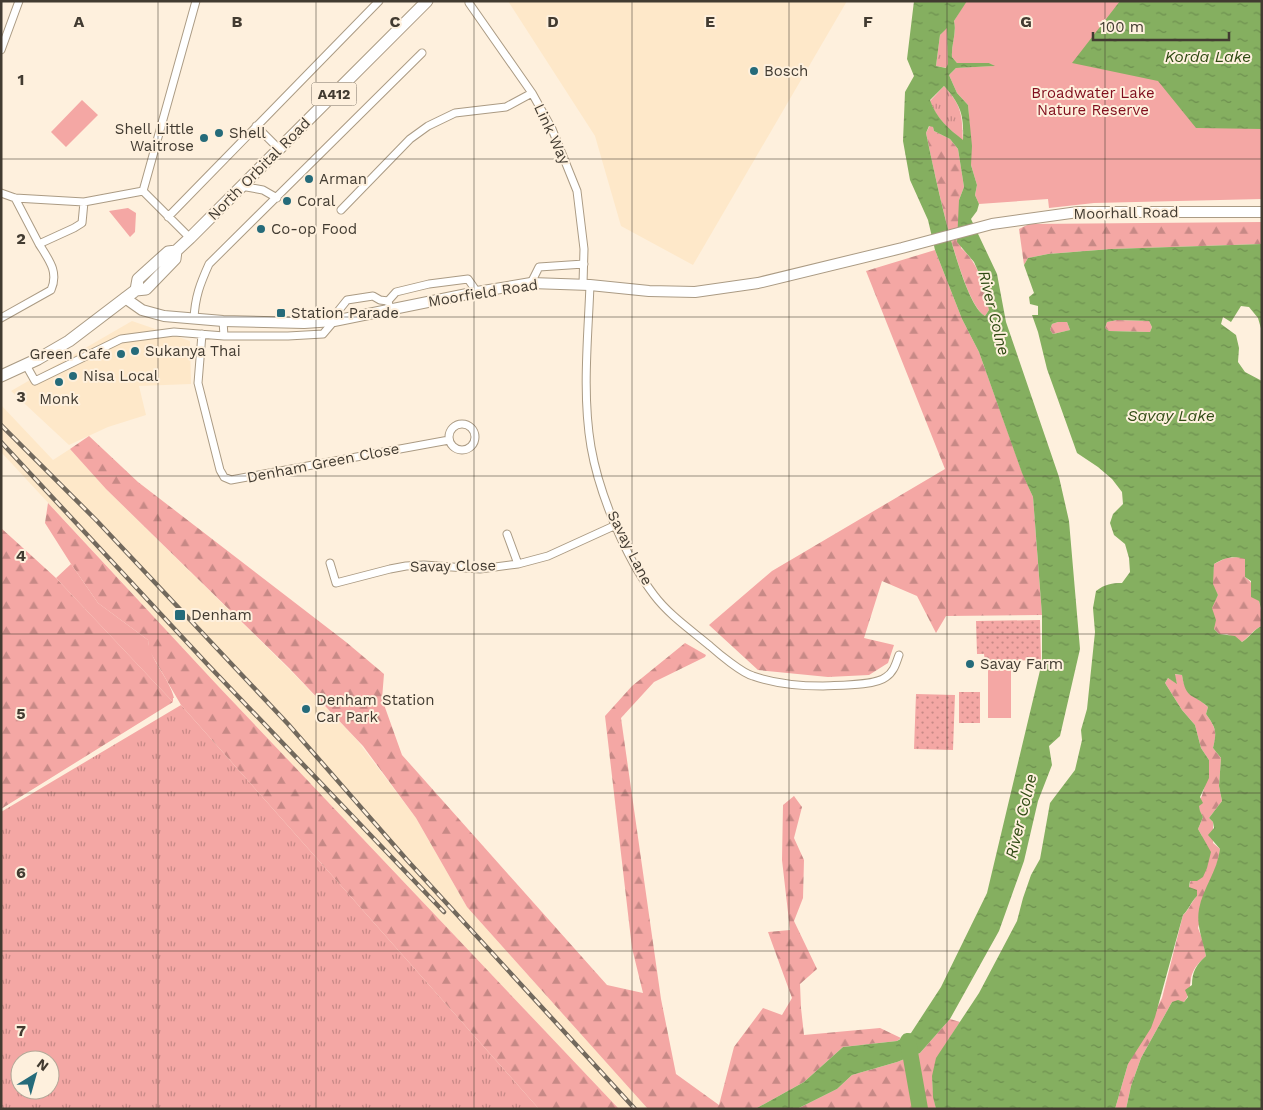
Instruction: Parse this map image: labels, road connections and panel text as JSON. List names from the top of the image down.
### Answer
{
  "streets": {
    "main road": ["A412", "North Orbital Road"],
    "street": [
      "Link Way",
      "Moorhall Road",
      "Moorfield Road",
      "Denham Green Close",
      "Savay Lane",
      "Savay Close"
    ]
  },
  "crossings": [
    ["Link Way", "Moorfield Road"],
    ["Link Way", "Savay Lane"],
    ["North Orbital Road", "Moorfield Road"],
    ["Moorhall Road", "Moorfield Road"],
    ["Moorfield Road", "Savay Lane"],
    ["Savay Lane", "Savay Close"]
  ],
  "water": ["Korda Lake", "River Colne", "Savay Lake"],
  "parks": ["Broadwater Lake Nature Reserve"],
  "places": {
    "other": [
      "Bosch",
      "Shell",
      "Shell Little Waitrose",
      "Arman",
      "Coral",
      "Co-op Food",
      "Sukanya Thai",
      "Green Cafe",
      "Nisa Local",
      "Monk",
      "Savay Farm",
      "Denham Station Car Park"
    ],
    "transit": ["Station Parade", "Denham"]
  },
  "scale_bar": "100 m",
  "north": "top right",
  "grid": {
    "columns": [
      "A",
      "B",
      "C",
      "D",
      "E",
      "F",
      "G"
    ],
    "rows": [
      "1",
      "2",
      "3",
      "4",
      "5",
      "6",
      "7"
    ]
  }
}
